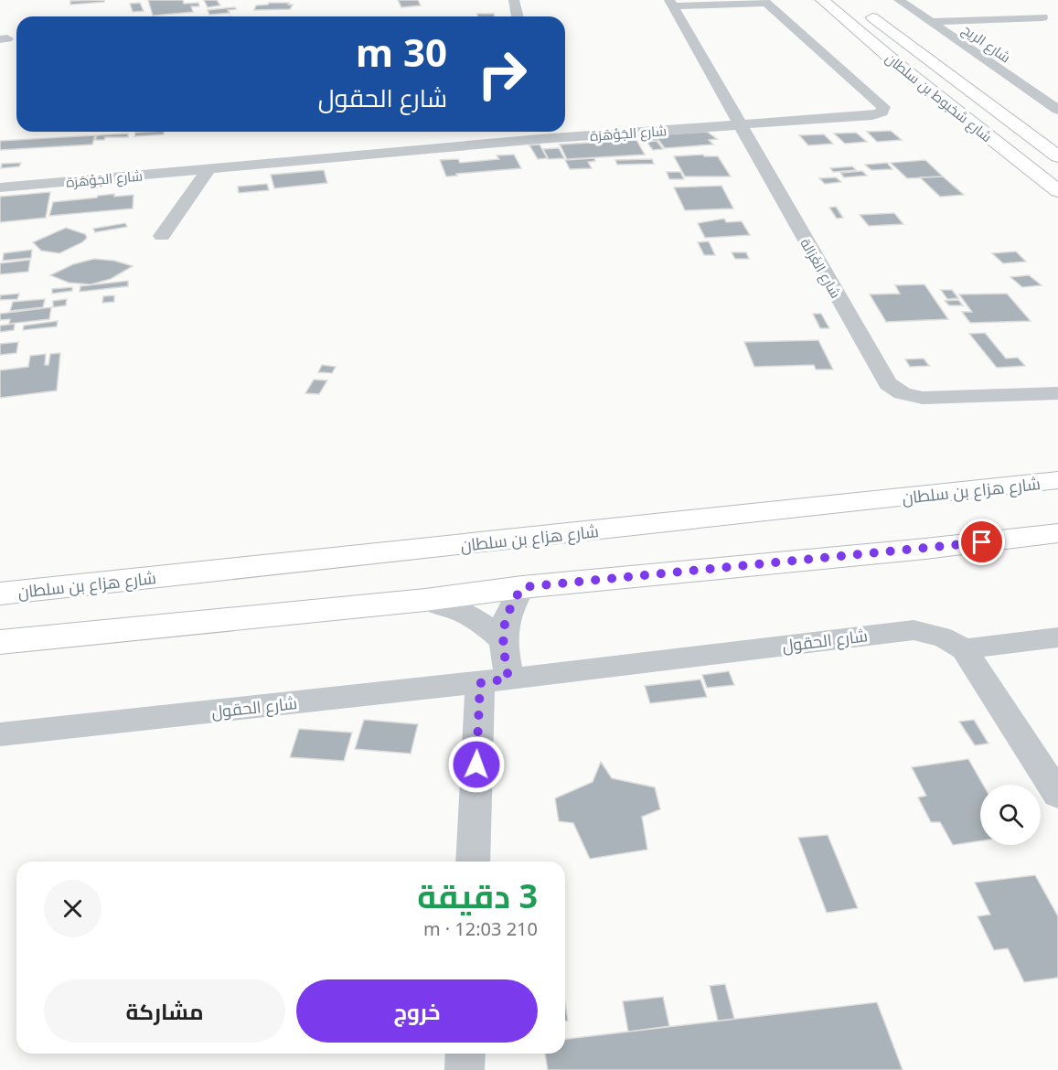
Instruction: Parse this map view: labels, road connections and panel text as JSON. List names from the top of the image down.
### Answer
{
  "streets": {
    "main road": ["شارع شخبوط بن سلطان", "شارع هزاع بن سلطان"],
    "street": [
      "شارع الريح",
      "شارع الجَوْهَرَة",
      "شارع الغَزالة",
      "شارع الحقول"
    ]
  },
  "crossings": [
    ["شارع الجَوْهَرَة", "شارع الغَزالة"]
  ],
  "page": {
    "turn": ["30 m", "شارع الحقول"],
    "heading": ["3 دقيقة", "210 m · 12:03"],
    "buttons": ["خروج", "مشاركة"]
  }
}
